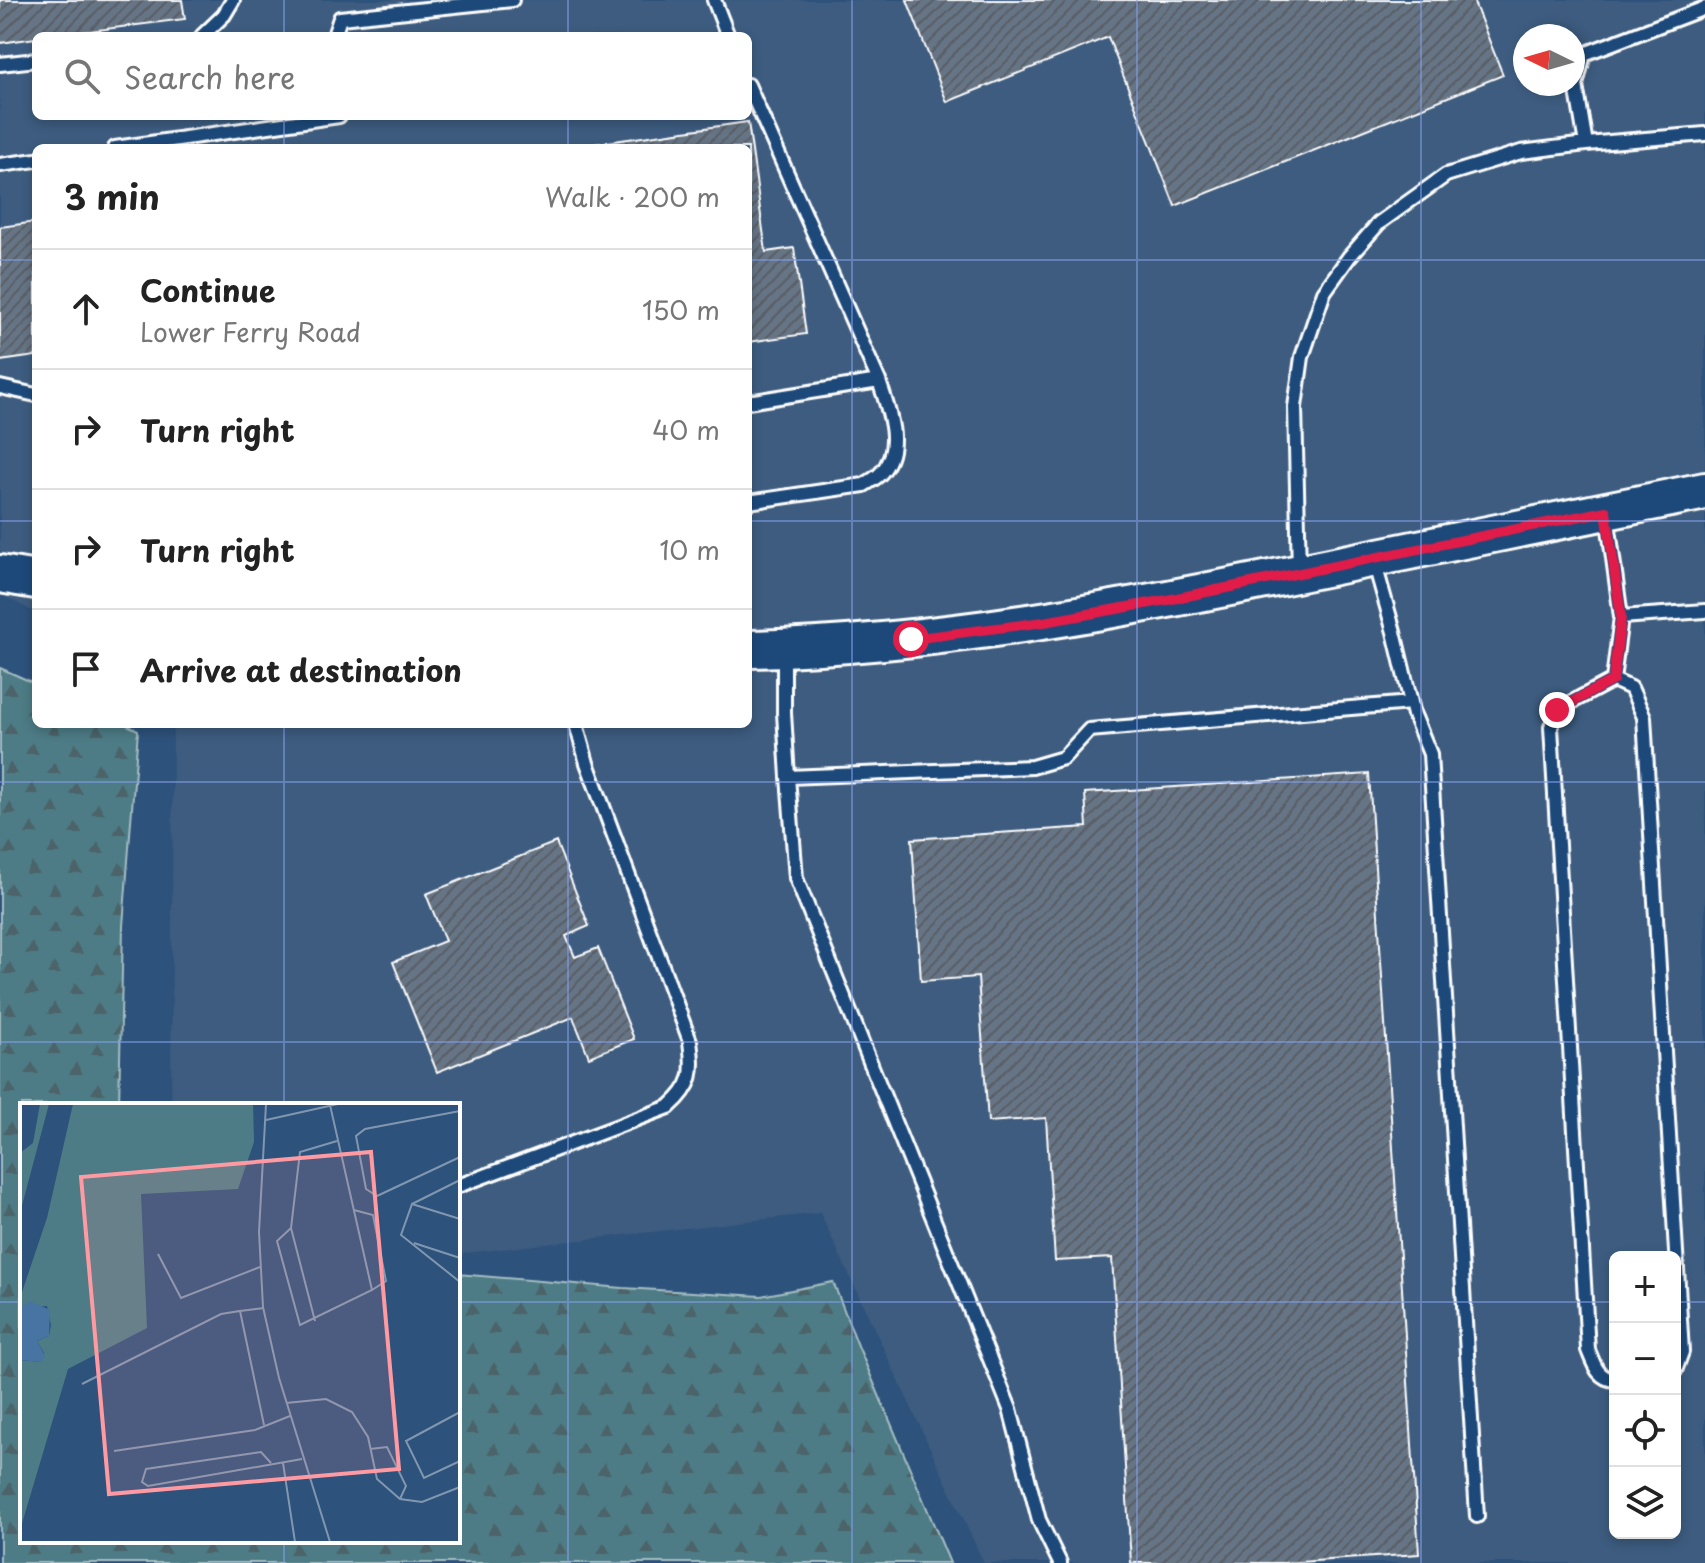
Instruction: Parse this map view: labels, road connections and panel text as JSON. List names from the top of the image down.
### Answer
{
  "north": "left",
  "page": {
    "search": "Search here",
    "heading": ["3 min", "Walk · 200 m"],
    "list": [
      ["Continue", "Lower Ferry Road", "150 m"],
      ["Turn right", "40 m"],
      ["Turn right", "10 m"],
      "Arrive at destination"
    ],
    "map_buttons": ["+", "−"]
  }
}
